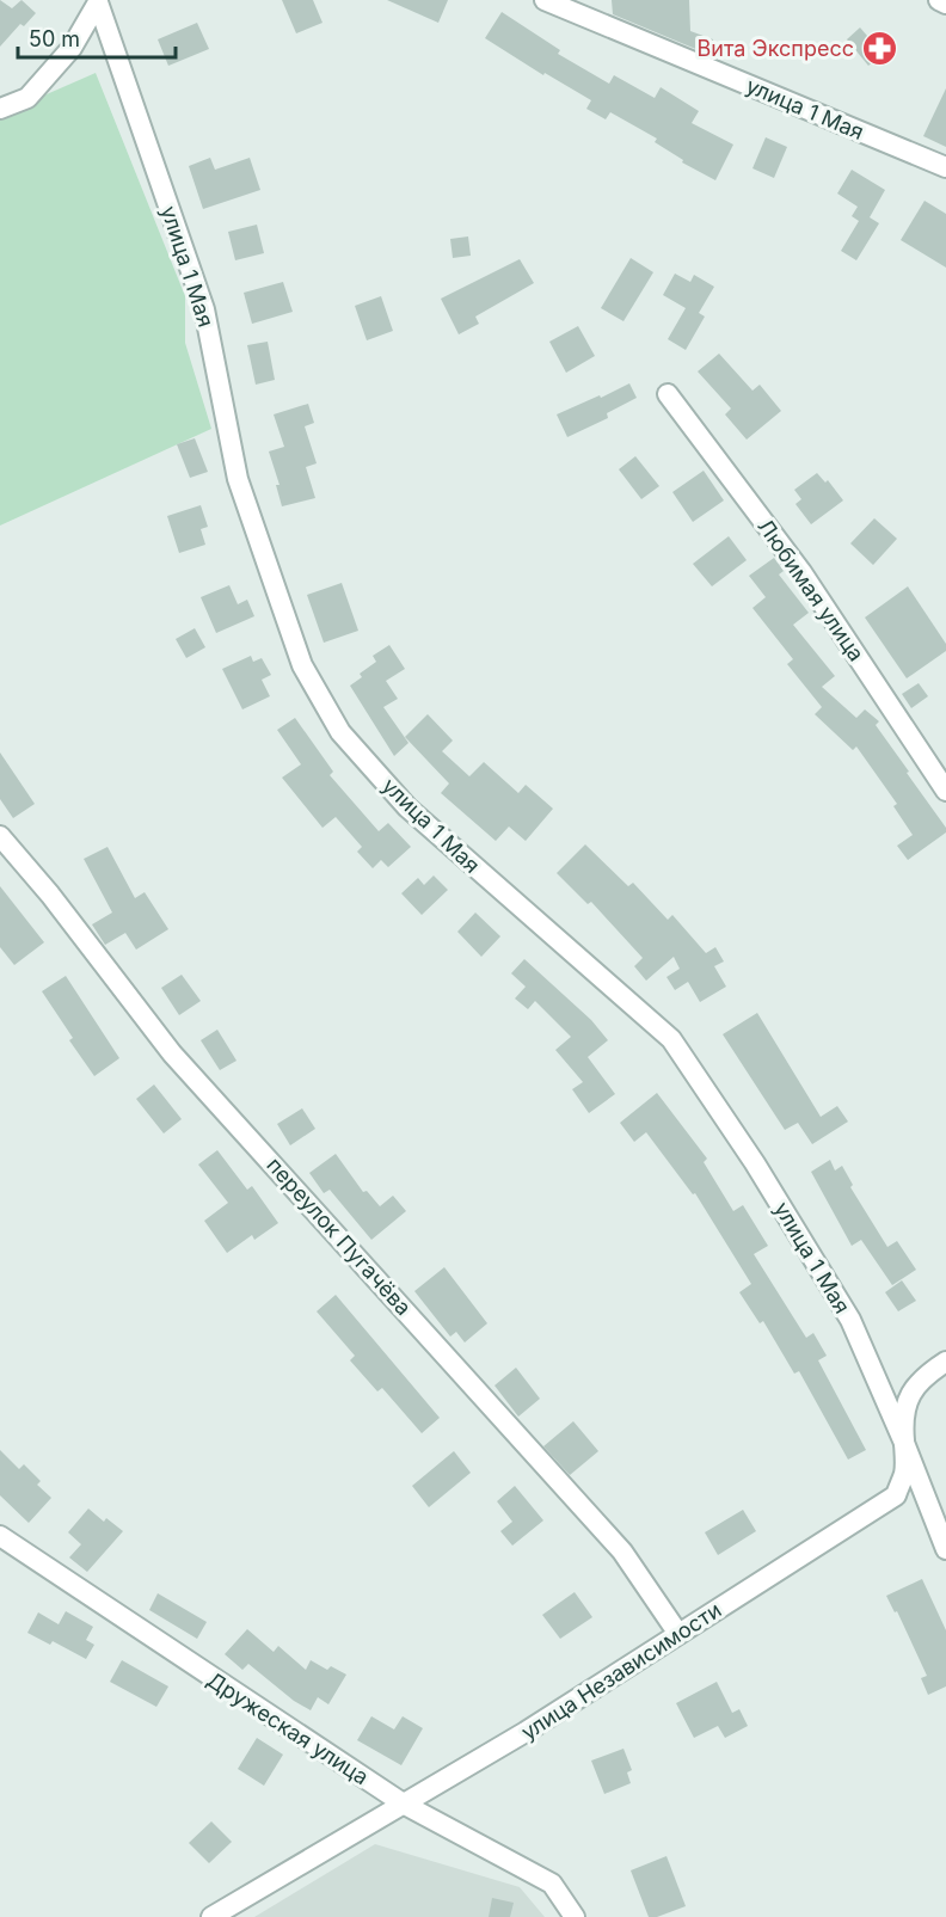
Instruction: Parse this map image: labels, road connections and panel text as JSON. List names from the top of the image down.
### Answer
{
  "streets": {
    "street": [
      "улица 1 Мая",
      "Любимая улица",
      "переулок Пугачёва",
      "улица Независимости",
      "Дружеская улица"
    ]
  },
  "crossings": [
    ["улица 1 Мая", "улица Независимости"],
    ["переулок Пугачёва", "улица Независимости"],
    ["улица Независимости", "Дружеская улица"]
  ],
  "places": {
    "pharmacy": ["Вита Экспресс"]
  },
  "scale_bar": "50 m"
}
